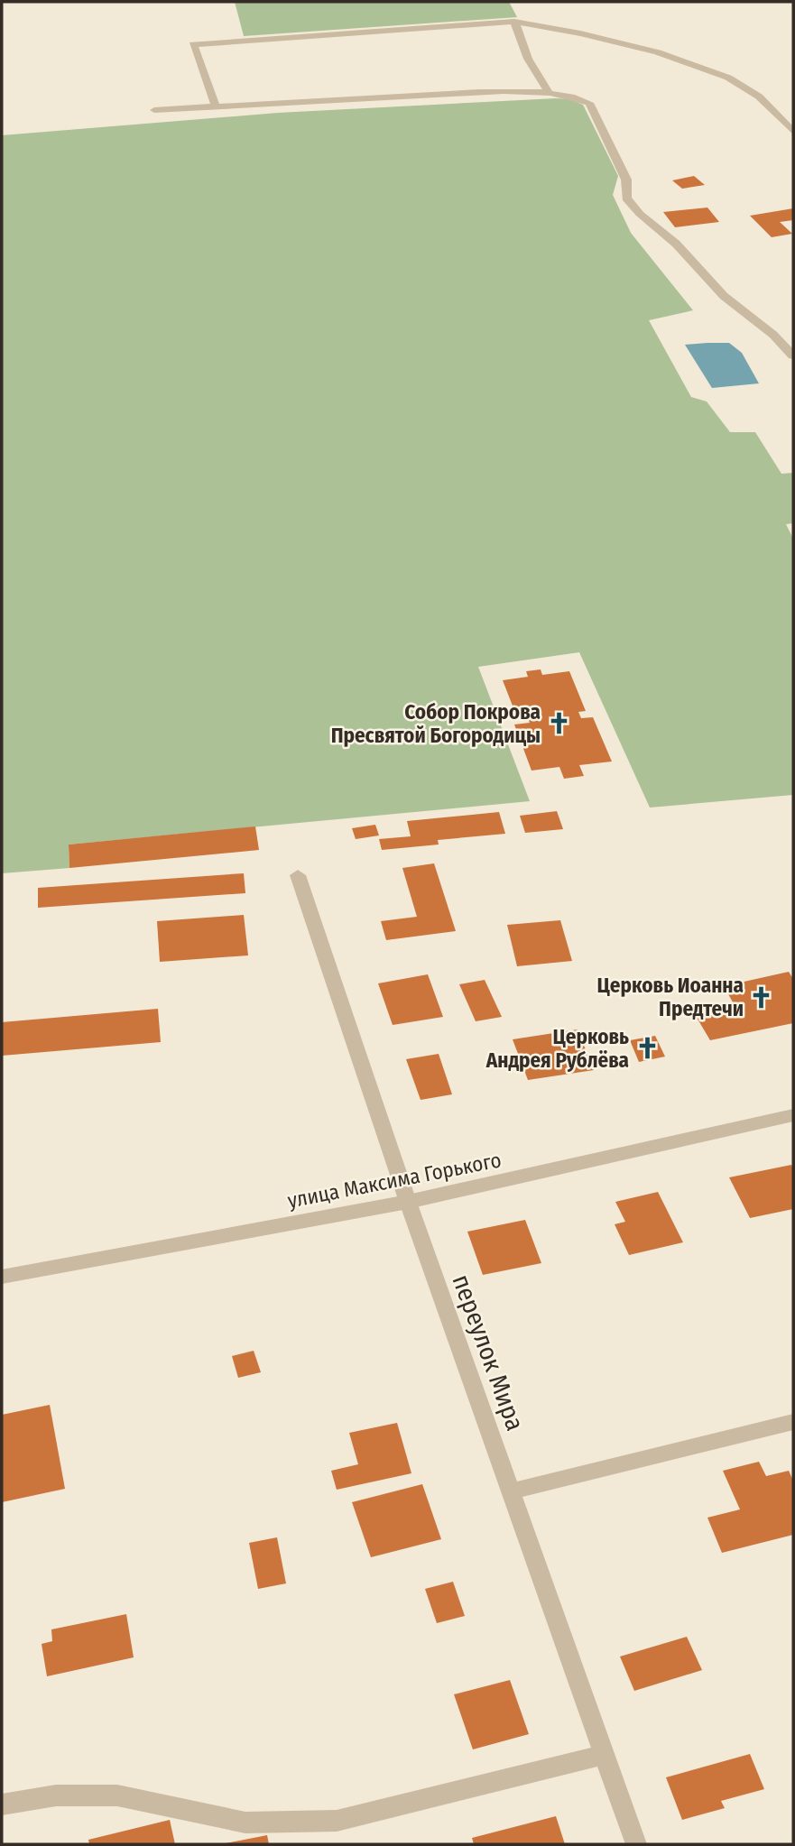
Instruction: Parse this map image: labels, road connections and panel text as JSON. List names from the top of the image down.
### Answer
{
  "streets": {
    "street": ["улица Максима Горького", "переулок Мира"]
  },
  "crossings": [
    ["улица Максима Горького", "переулок Мира"]
  ],
  "places": {
    "church": ["Собор Покрова Пресвятой Богородицы", "Церковь Иоанна Предтечи", "Церковь Андрея Рублёва"]
  }
}
